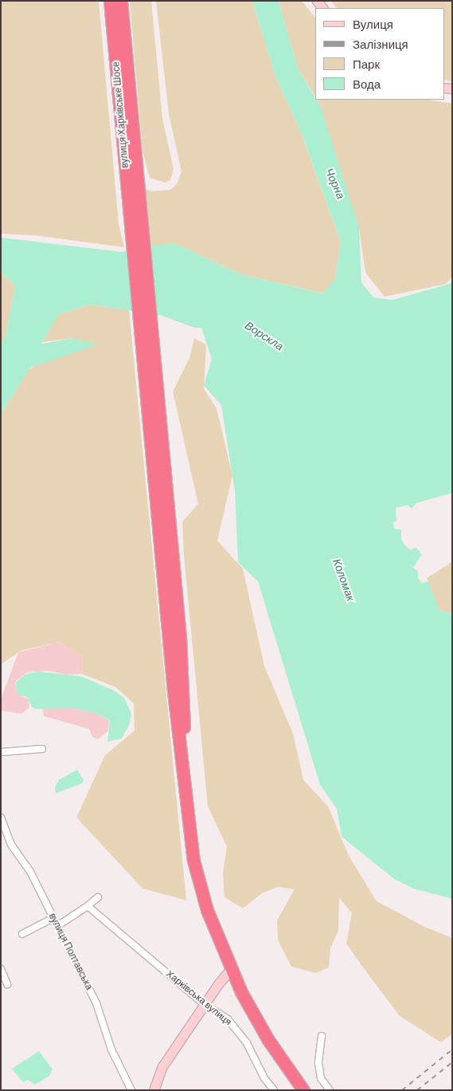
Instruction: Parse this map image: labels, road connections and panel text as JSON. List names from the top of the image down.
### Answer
{
  "streets": {
    "highway": ["вулиця Харківське Шосе"],
    "street": ["вулиця Полтавська", "Харківська вулиця"]
  },
  "water": ["Чорна", "Ворскла", "Коломак"],
  "legend": [
    "Вулиця",
    "Залізниця",
    "Парк",
    "Вода"
  ]
}
